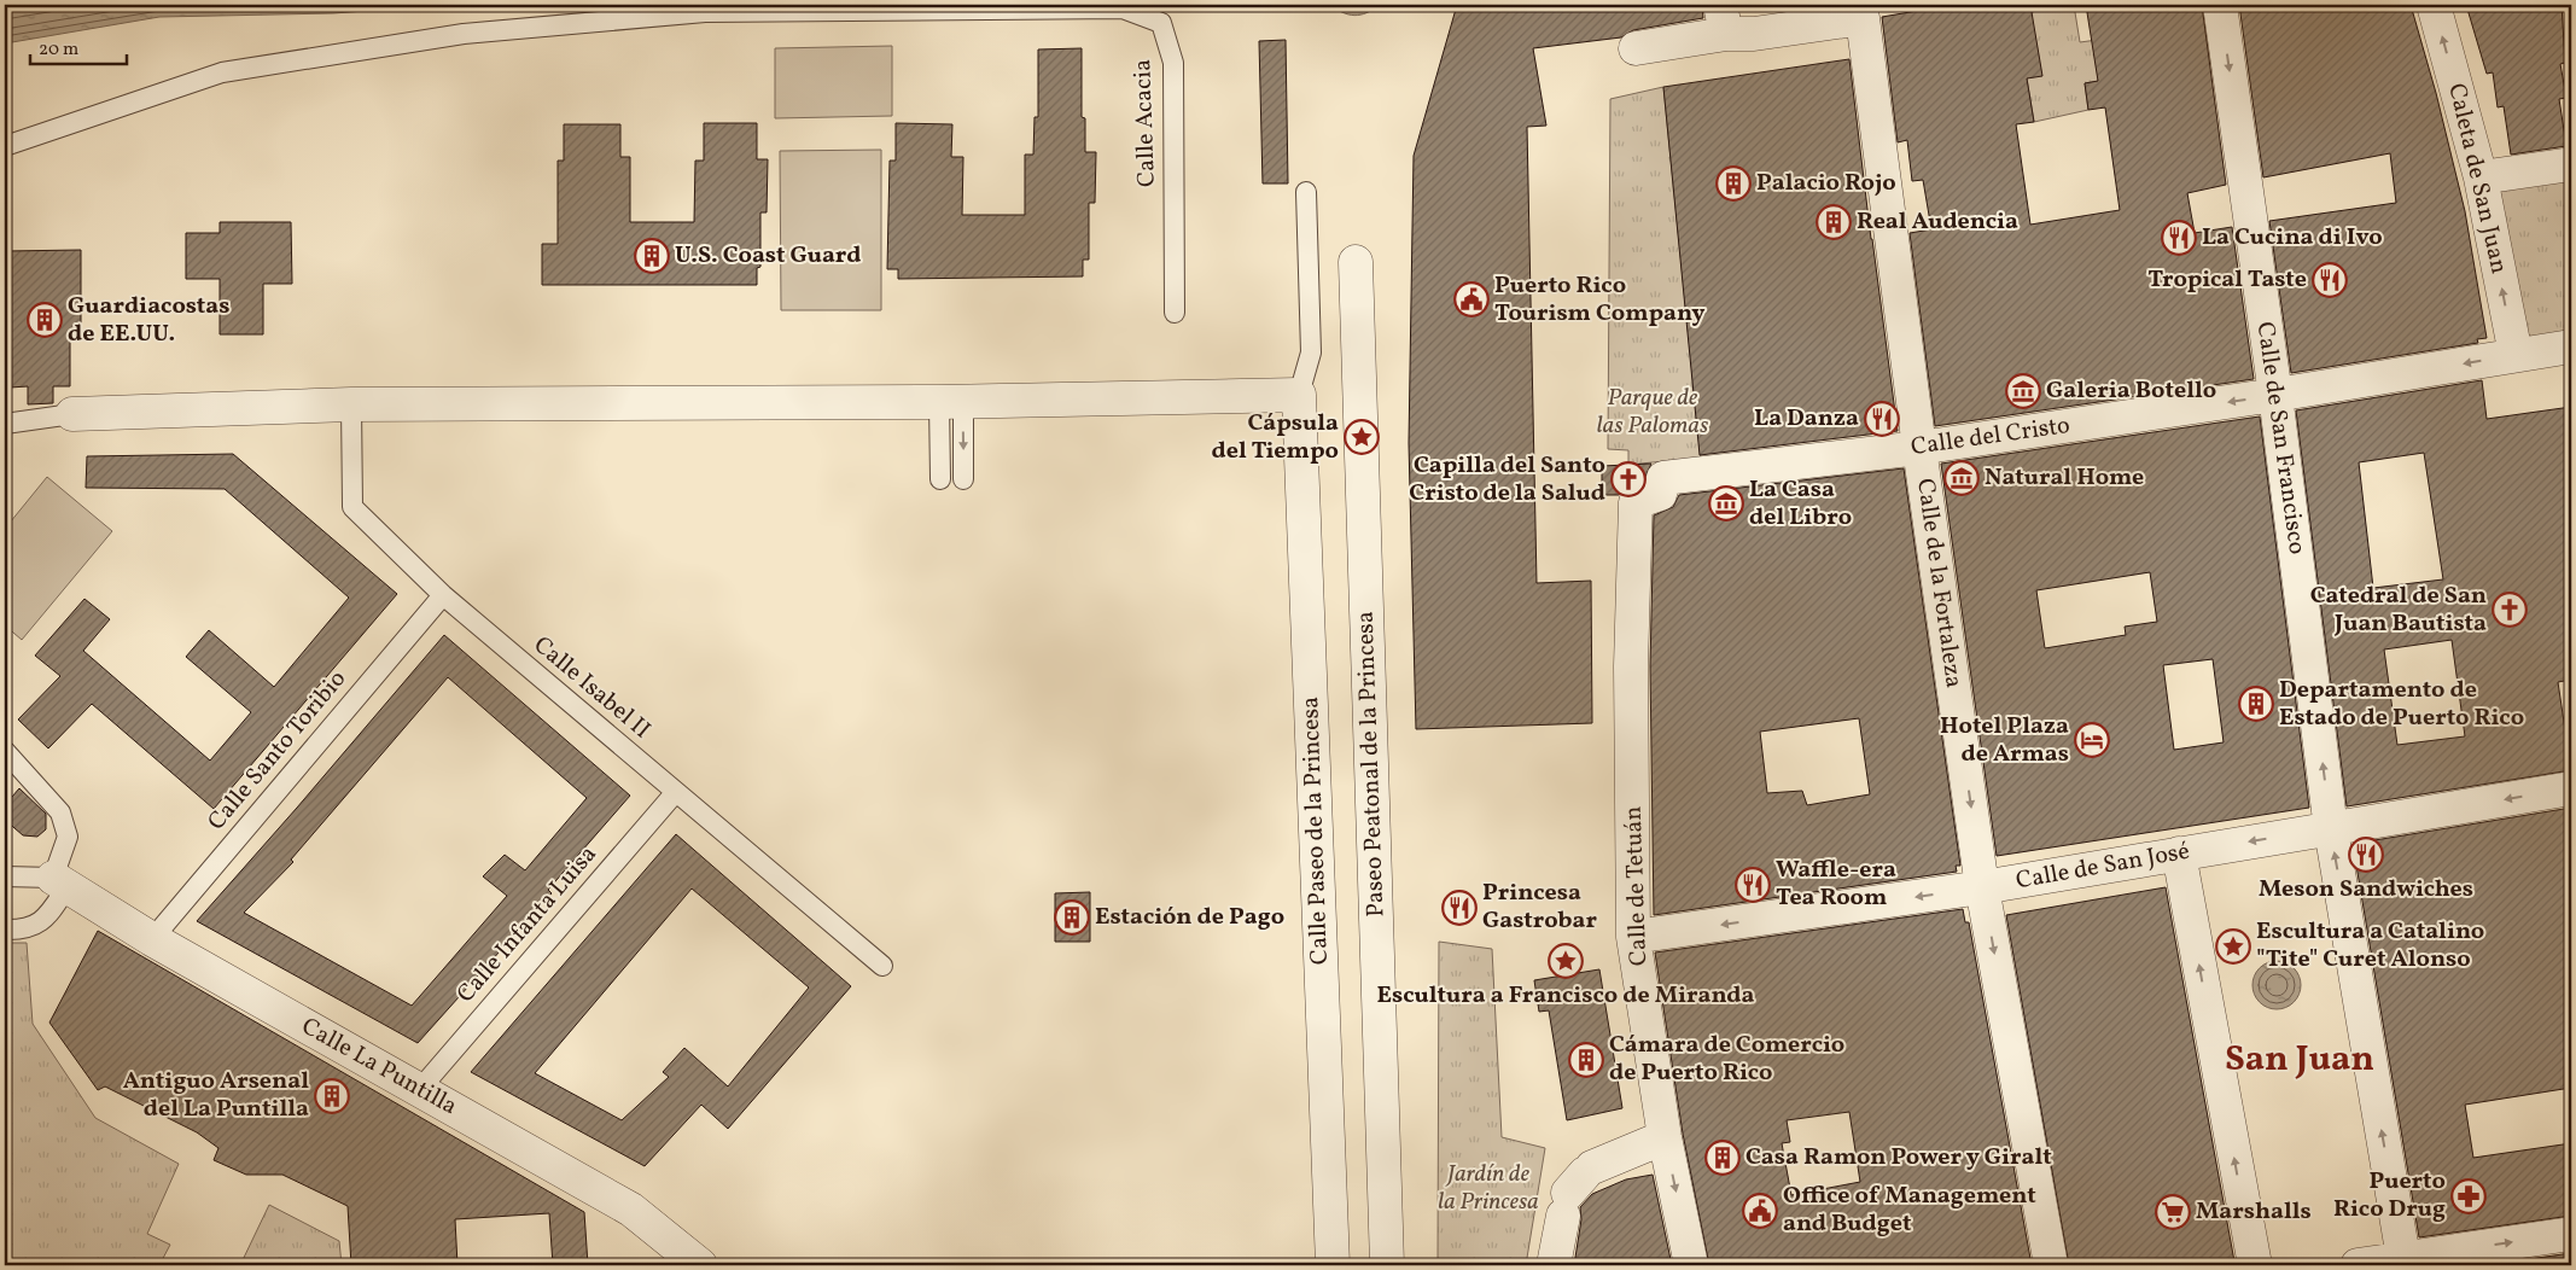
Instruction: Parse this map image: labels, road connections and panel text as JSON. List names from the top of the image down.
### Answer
{
  "streets": {
    "street": [
      "Caleta de San Juan",
      "Calle del Cristo",
      "Calle de San Francisco",
      "Calle de la Fortaleza",
      "Paseo Peatonal de la Princesa",
      "Calle Paseo de la Princesa",
      "Calle de San José",
      "Calle de Tetuán",
      "Calle La Puntilla"
    ],
    "lane": [
      "Calle Acacia",
      "Calle Isabel II",
      "Calle Santo Toribio",
      "Calle Infanta Luisa"
    ]
  },
  "crossings": [
    ["Caleta de San Juan", "Calle del Cristo"],
    ["Calle del Cristo", "Calle de San Francisco"],
    ["Calle del Cristo", "Calle de la Fortaleza"],
    ["Calle del Cristo", "Calle de Tetuán"],
    ["Calle de San Francisco", "Calle de San José"],
    ["Calle de la Fortaleza", "Calle de San José"],
    ["Calle Isabel II", "Calle Santo Toribio"],
    ["Calle Isabel II", "Calle Infanta Luisa"],
    ["Calle Santo Toribio", "Calle La Puntilla"],
    ["Calle de San José", "Calle de Tetuán"],
    ["Calle Infanta Luisa", "Calle La Puntilla"]
  ],
  "one_way": ["Caleta de San Juan", "Calle del Cristo", "Calle de San José"],
  "districts": ["San Juan"],
  "parks": ["Parque de las Palomas", "Jardín de la Princesa"],
  "places": {
    "building": [
      "Palacio Rojo",
      "Real Audencia",
      "U.S. Coast Guard",
      "Guardiacostas de EE.UU.",
      "Departamento de Estado de Puerto Rico",
      "Estación de Pago",
      "Cámara de Comercio de Puerto Rico",
      "Antiguo Arsenal del La Puntilla",
      "Casa Ramon Power y Giralt"
    ],
    "restaurant": [
      "La Cucina di Ivo",
      "Tropical Taste",
      "La Danza",
      "Meson Sandwiches",
      "Waffle-era Tea Room",
      "Princesa Gastrobar"
    ],
    "public building": ["Puerto Rico Tourism Company", "Office of Management and Budget"],
    "museum": ["Galeria Botello", "Natural Home", "La Casa del Libro"],
    "place": ["Cápsula del Tiempo", "Escultura a Catalino \"Tite\" Curet Alonso", "Escultura a Francisco de Miranda"],
    "church": ["Capilla del Santo Cristo de la Salud", "Catedral de San Juan Bautista"],
    "hotel": ["Hotel Plaza de Armas"],
    "pharmacy": ["Puerto Rico Drug"],
    "supermarket": ["Marshalls"]
  },
  "scale_bar": "20 m"
}
